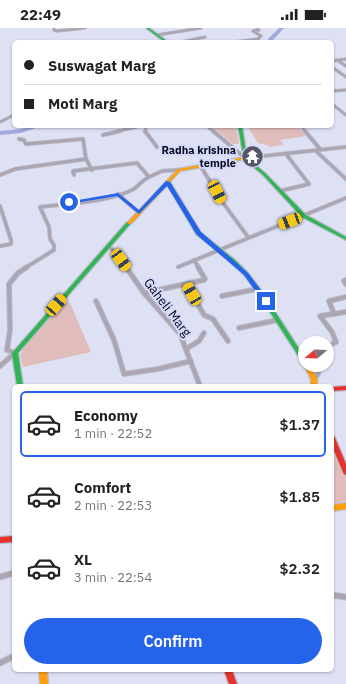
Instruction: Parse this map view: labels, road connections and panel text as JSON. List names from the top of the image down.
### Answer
{
  "streets": {
    "street": ["Gaheli Marg"]
  },
  "places": {
    "temple": ["Radha krishna temple"]
  },
  "north": "left",
  "page": {
    "status": "22:49",
    "banner": ["Suswagat Marg", "Moti Marg"],
    "list": [
      {
        "name": "Economy",
        "note": "1 min · 22:52",
        "value": "$1.37"
      },
      {
        "name": "Comfort",
        "note": "2 min · 22:53",
        "value": "$1.85"
      },
      {
        "name": "XL",
        "note": "3 min · 22:54",
        "value": "$2.32"
      }
    ],
    "buttons": "Confirm"
  }
}
